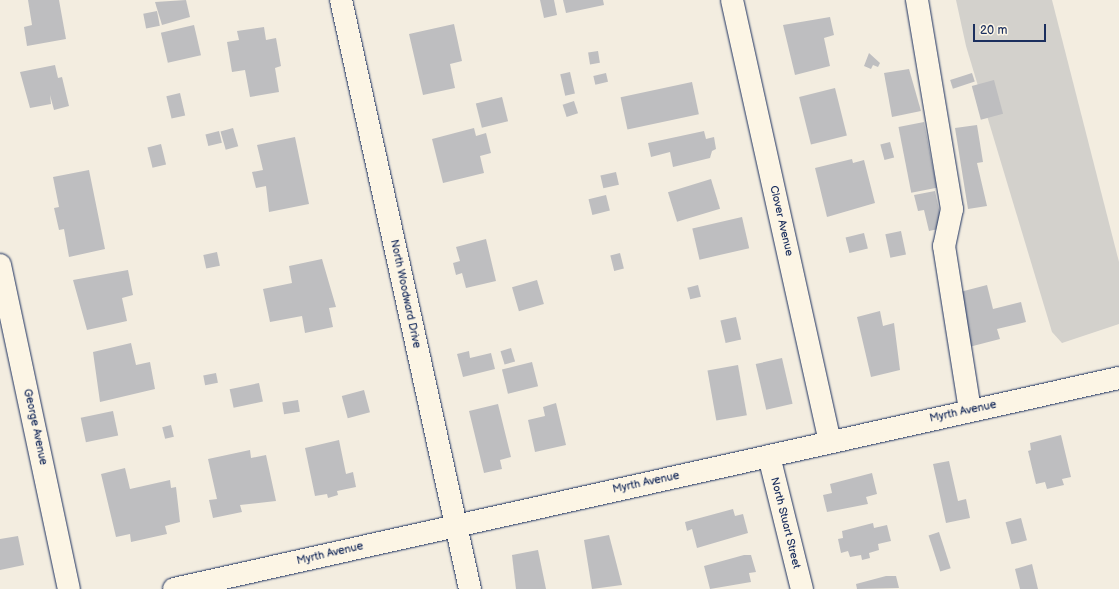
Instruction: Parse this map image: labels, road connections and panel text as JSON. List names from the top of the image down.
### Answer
{
  "streets": {
    "street": [
      "Clover Avenue",
      "North Woodward Drive",
      "Myrth Avenue",
      "George Avenue",
      "North Stuart Street"
    ]
  },
  "crossings": [
    ["Clover Avenue", "Myrth Avenue"],
    ["North Woodward Drive", "Myrth Avenue"],
    ["Myrth Avenue", "North Stuart Street"]
  ],
  "scale_bar": "20 m"
}
